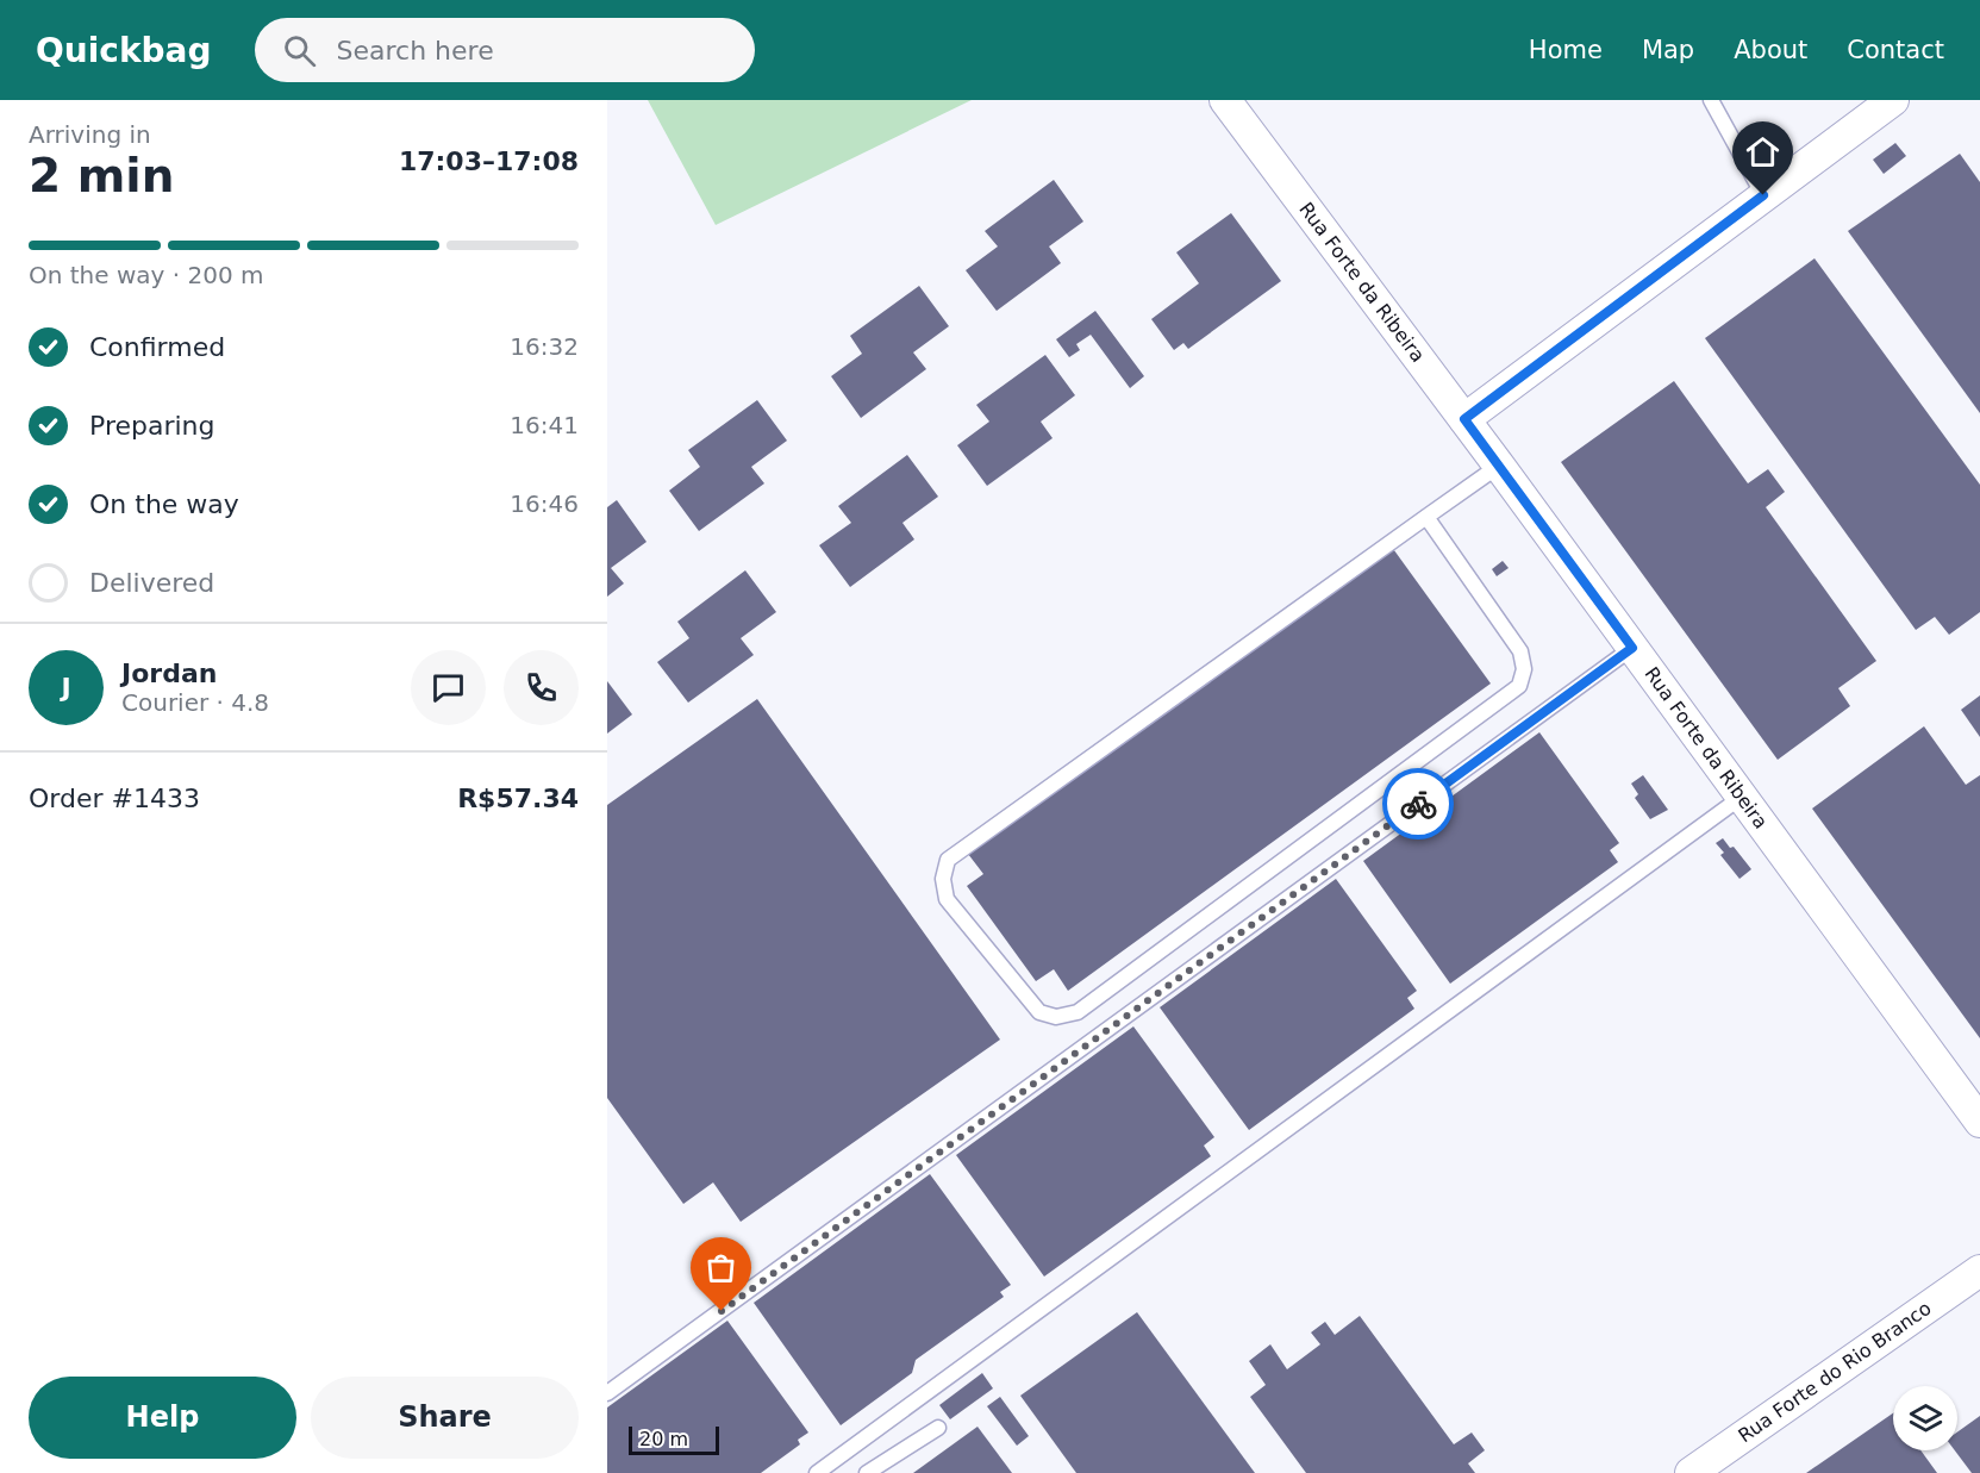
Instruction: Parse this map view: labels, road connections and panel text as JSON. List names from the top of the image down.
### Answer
{
  "streets": {
    "street": ["Rua Forte da Ribeira", "Rua Forte do Rio Branco"]
  },
  "scale_bar": "20 m",
  "page": {
    "header": "Quickbag",
    "search": "Search here",
    "nav": [
      "Home",
      "Map",
      "About",
      "Contact"
    ],
    "heading": ["2 min", "Arriving in", "17:03–17:08"],
    "panel": [
      "Jordan",
      "Courier · 4.8",
      "Order #1433",
      "R$57.34"
    ],
    "bar": "On the way · 200 m",
    "list": [
      ["Confirmed", "16:32"],
      ["Preparing", "16:41"],
      ["On the way", "16:46"],
      "Delivered"
    ],
    "round": "J",
    "buttons": ["Help", "Share"],
    "scale": "20 m"
  }
}
